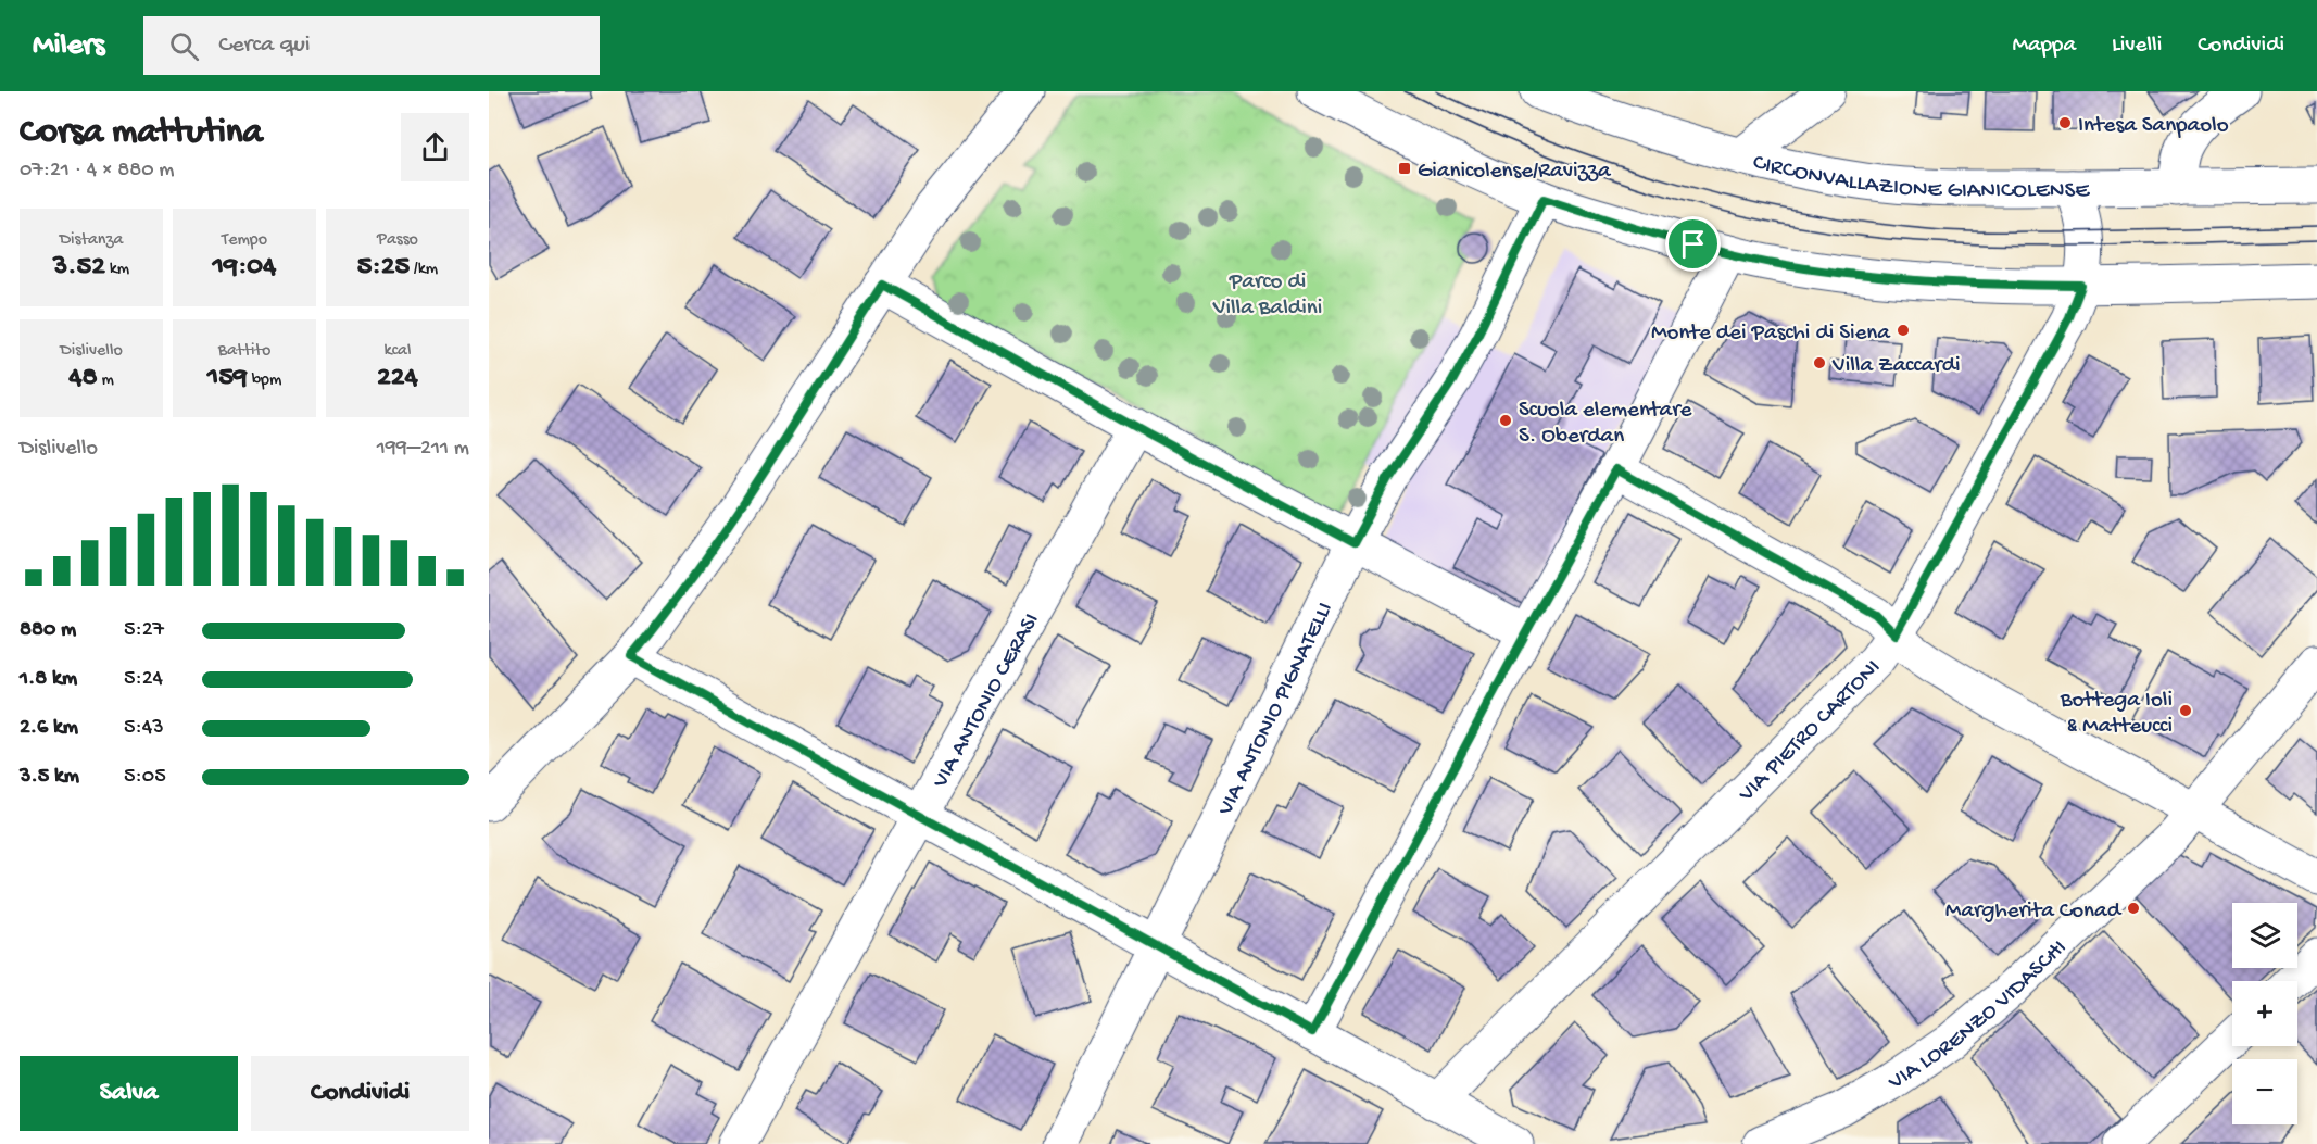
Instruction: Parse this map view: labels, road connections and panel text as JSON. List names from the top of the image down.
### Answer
{
  "streets": {
    "street": [
      "CIRCONVALLAZIONE GIANICOLENSE",
      "VIA ANTONIO CERASI",
      "VIA ANTONIO PIGNATELLI",
      "VIA PIETRO CARTONI",
      "VIA LORENZO VIDASCHI"
    ]
  },
  "crossings": [
    ["CIRCONVALLAZIONE GIANICOLENSE", "VIA PIETRO CARTONI"]
  ],
  "parks": ["Parco di Villa Baldini"],
  "places": {
    "other": [
      "Intesa Sanpaolo",
      "Monte dei Paschi di Siena",
      "Villa Zaccardi",
      "Scuola elementare S. Oberdan",
      "Bottega Ioli & Matteucci",
      "Margherita Conad"
    ],
    "transit": ["Gianicolense/Ravizza"]
  },
  "page": {
    "header": "Milers",
    "search": "Cerca qui",
    "nav": ["Mappa", "Livelli", "Condividi"],
    "heading": ["Corsa mattutina", "07:21 · 4 × 880 m"],
    "stats": [
      ["Distanza", "3.52 km"],
      ["Tempo", "19:04"],
      ["Passo", "5:25 /km"],
      ["Dislivello", "48 m"],
      ["Battito", "159 bpm"],
      ["kcal", "224"]
    ],
    "chart": ["Dislivello", "199–211 m"],
    "list": [
      {
        "name": "880 m",
        "note": "5:27"
      },
      {
        "name": "1.8 km",
        "note": "5:24"
      },
      {
        "name": "2.6 km",
        "note": "5:43"
      },
      {
        "name": "3.5 km",
        "note": "5:05"
      }
    ],
    "map_buttons": ["+", "−"],
    "buttons": ["Salva", "Condividi"]
  }
}
